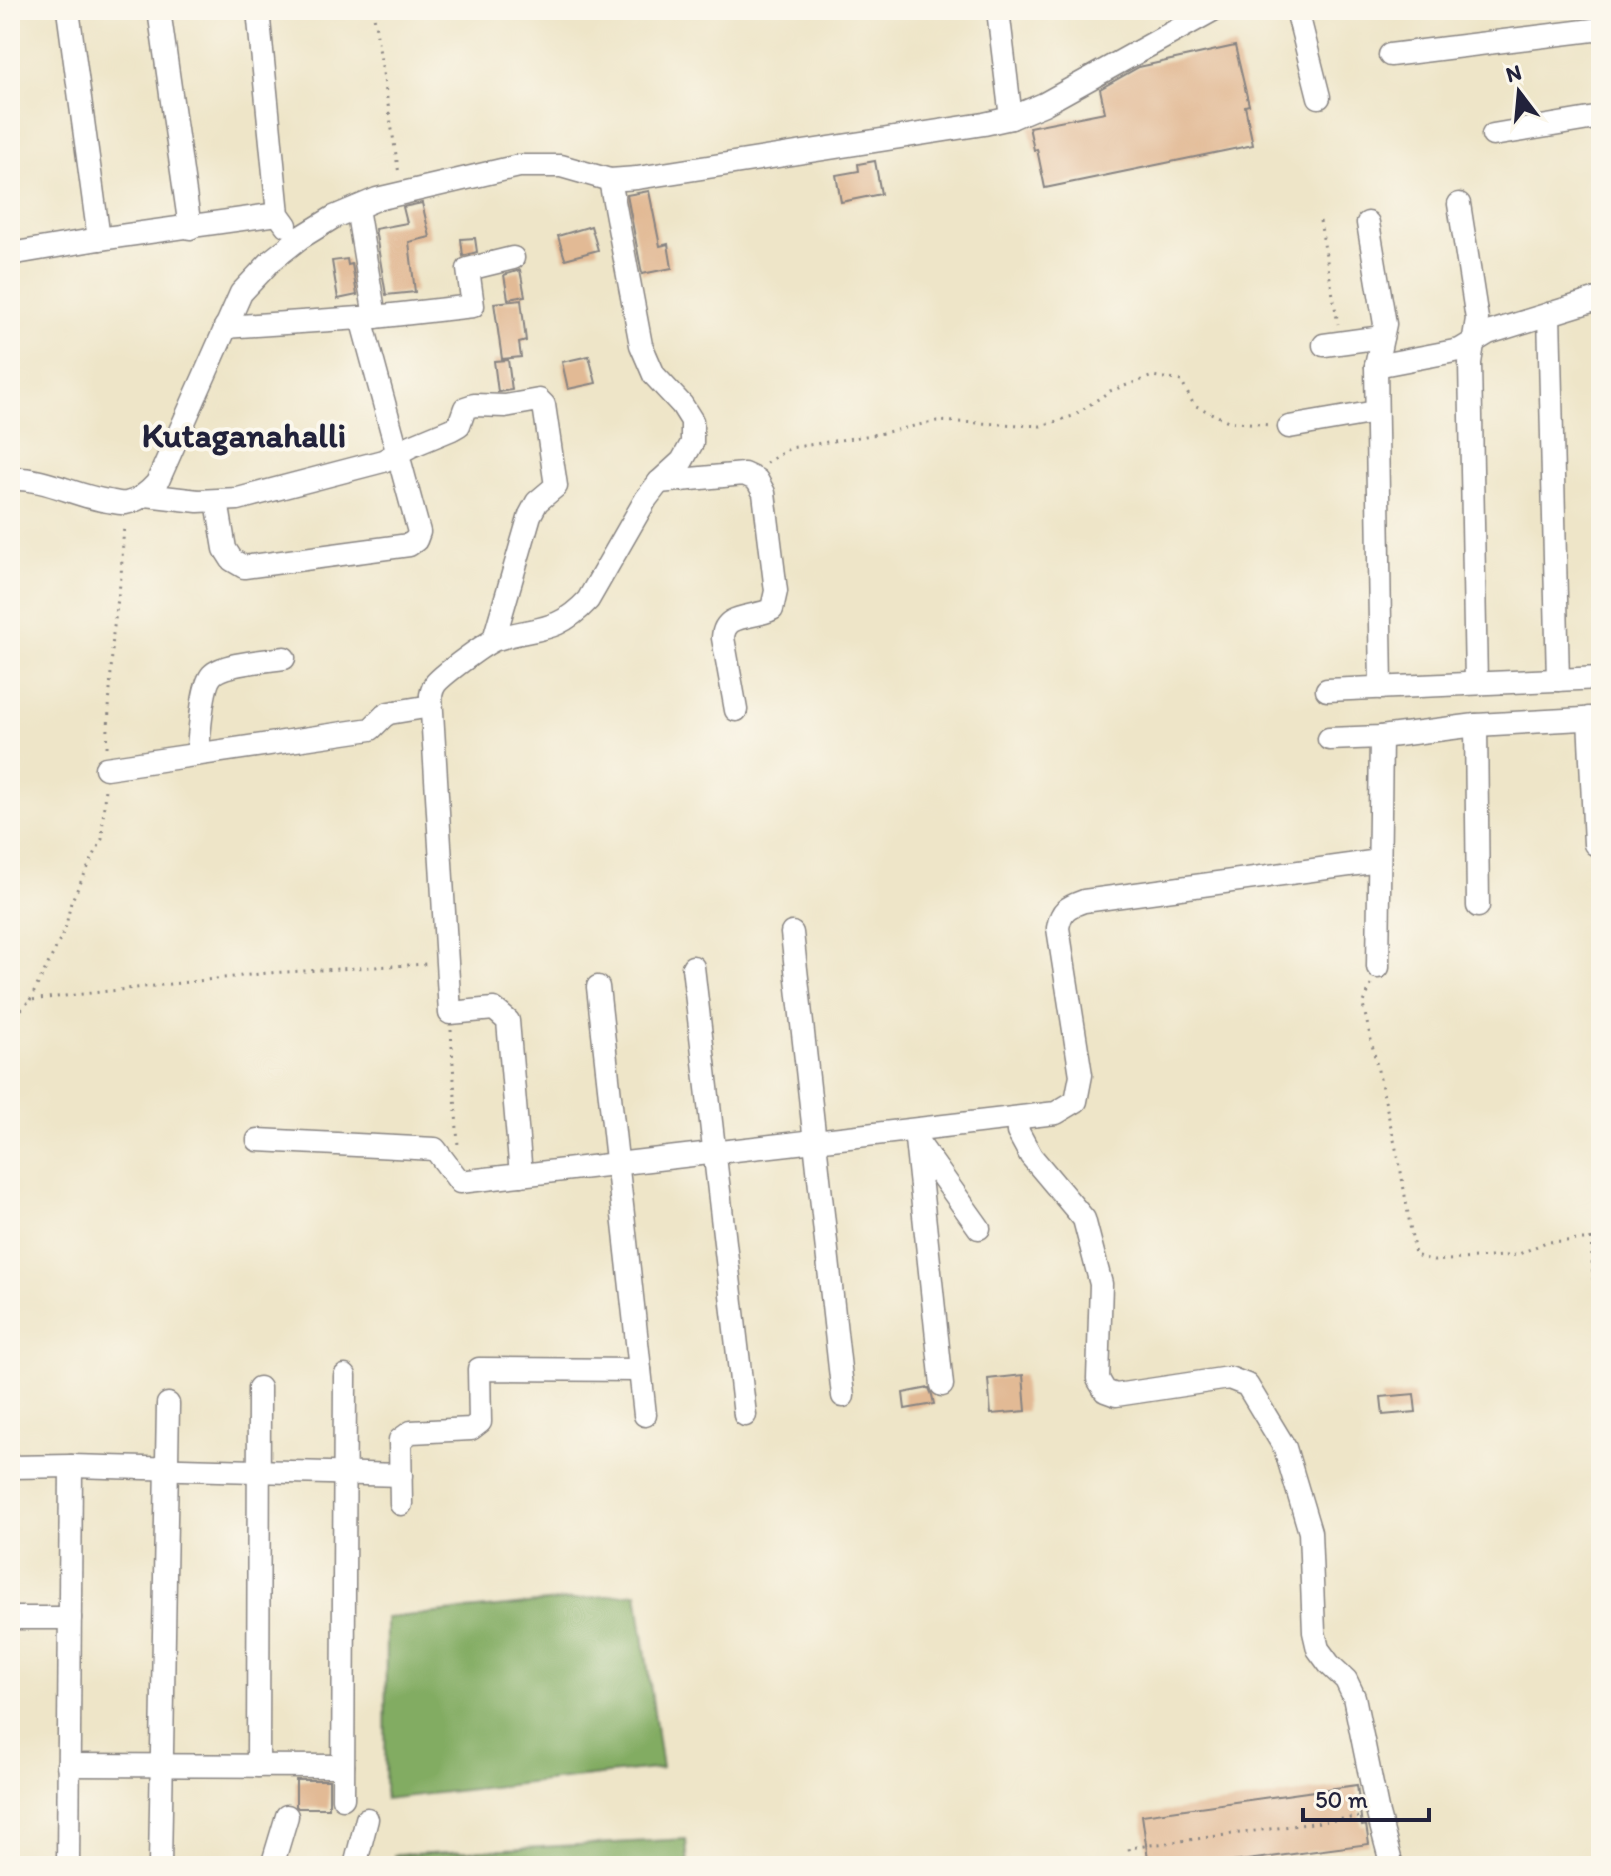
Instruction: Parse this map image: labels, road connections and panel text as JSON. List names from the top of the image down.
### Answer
{
  "districts": ["Kutaganahalli"],
  "scale_bar": "50 m",
  "north": "top"
}
